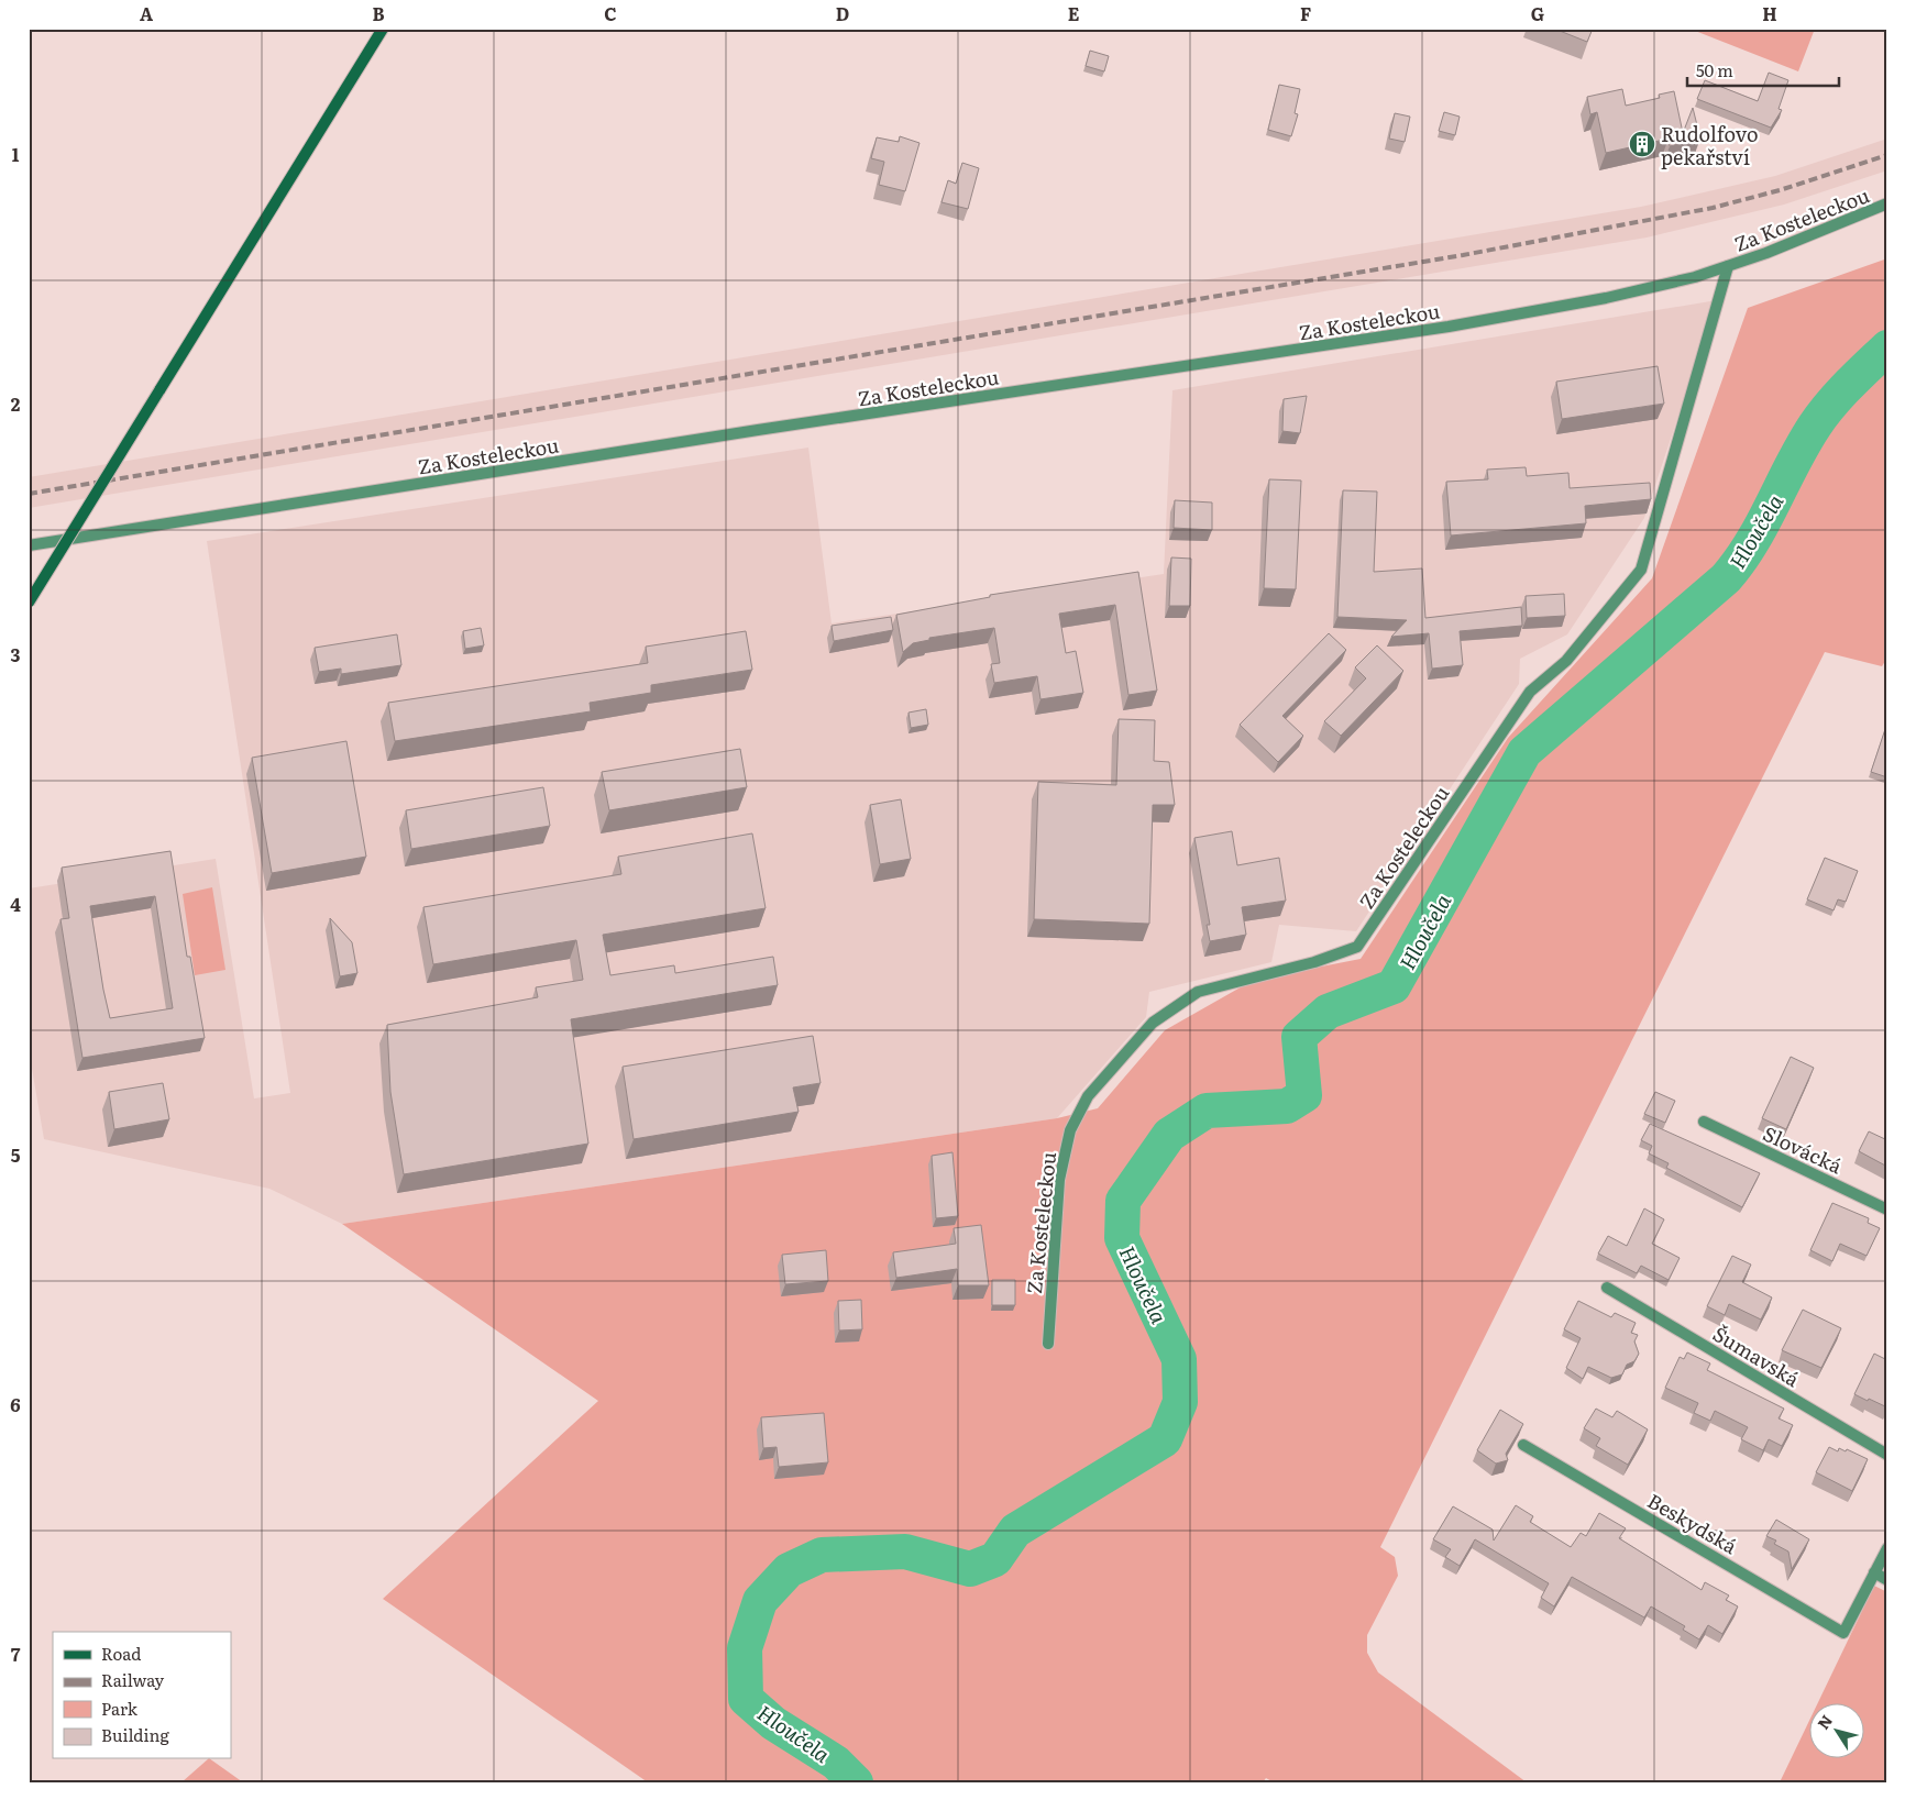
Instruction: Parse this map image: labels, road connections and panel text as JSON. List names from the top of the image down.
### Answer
{
  "streets": {
    "street": [
      "Za Kosteleckou",
      "Slovácká",
      "Šumavská",
      "Beskydská"
    ]
  },
  "water": ["Hloučela"],
  "places": {
    "building": ["Rudolfovo pekařství"]
  },
  "legend": [
    "Road",
    "Railway",
    "Park",
    "Building"
  ],
  "scale_bar": "50 m",
  "north": "top left",
  "grid": {
    "columns": [
      "A",
      "B",
      "C",
      "D",
      "E",
      "F",
      "G",
      "H"
    ],
    "rows": [
      "1",
      "2",
      "3",
      "4",
      "5",
      "6",
      "7"
    ]
  }
}
